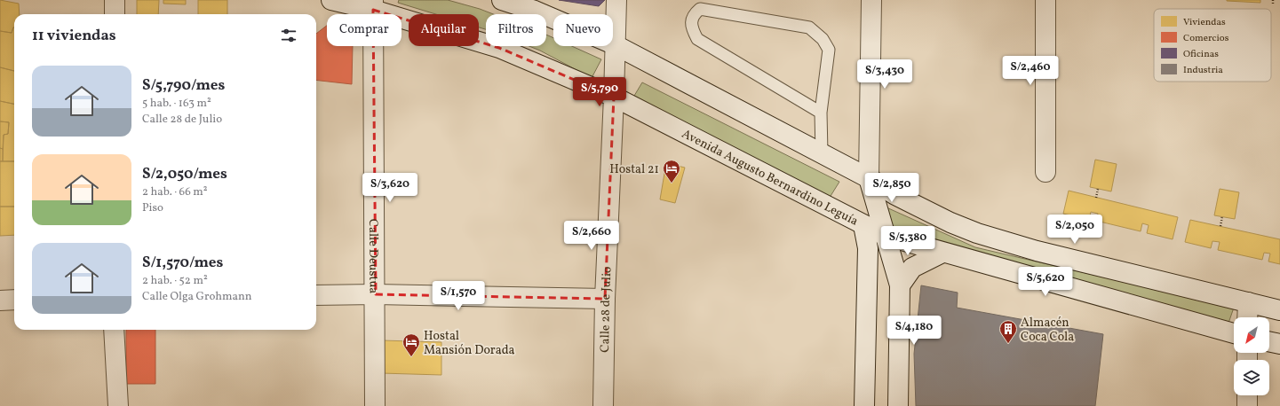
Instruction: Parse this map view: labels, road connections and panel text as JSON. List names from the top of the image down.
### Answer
{
  "streets": {
    "main road": ["Avenida Augusto Bernardino Leguía", "Calle Deustua", "Calle 28 de Julio"]
  },
  "crossings": [
    ["Avenida Augusto Bernardino Leguía", "Calle Deustua"],
    ["Avenida Augusto Bernardino Leguía", "Calle 28 de Julio"]
  ],
  "places": {
    "hotel": ["Hostal 21", "Hostal Mansión Dorada"],
    "building": ["Almacén Coca Cola"]
  },
  "legend": [
    "Viviendas",
    "Comercios",
    "Oficinas",
    "Industria"
  ],
  "north": "bottom left",
  "page": {
    "chip": [
      "Comprar",
      "Alquilar",
      "Filtros",
      "Nuevo"
    ],
    "heading": "11 viviendas",
    "price": [
      "S/2,460",
      "S/3,430",
      "S/5,790",
      "S/3,620",
      "S/2,850",
      "S/2,050",
      "S/2,660",
      "S/5,380",
      "S/5,620",
      "S/1,570",
      "S/4,180"
    ],
    "list": [
      {
        "name": "S/5,790/mes",
        "note": "5 hab. · 163 m² · Calle 28 de Julio"
      },
      {
        "name": "S/2,050/mes",
        "note": "2 hab. · 66 m² · Piso"
      },
      {
        "name": "S/1,570/mes",
        "note": "2 hab. · 52 m² · Calle Olga Grohmann"
      }
    ]
  }
}
